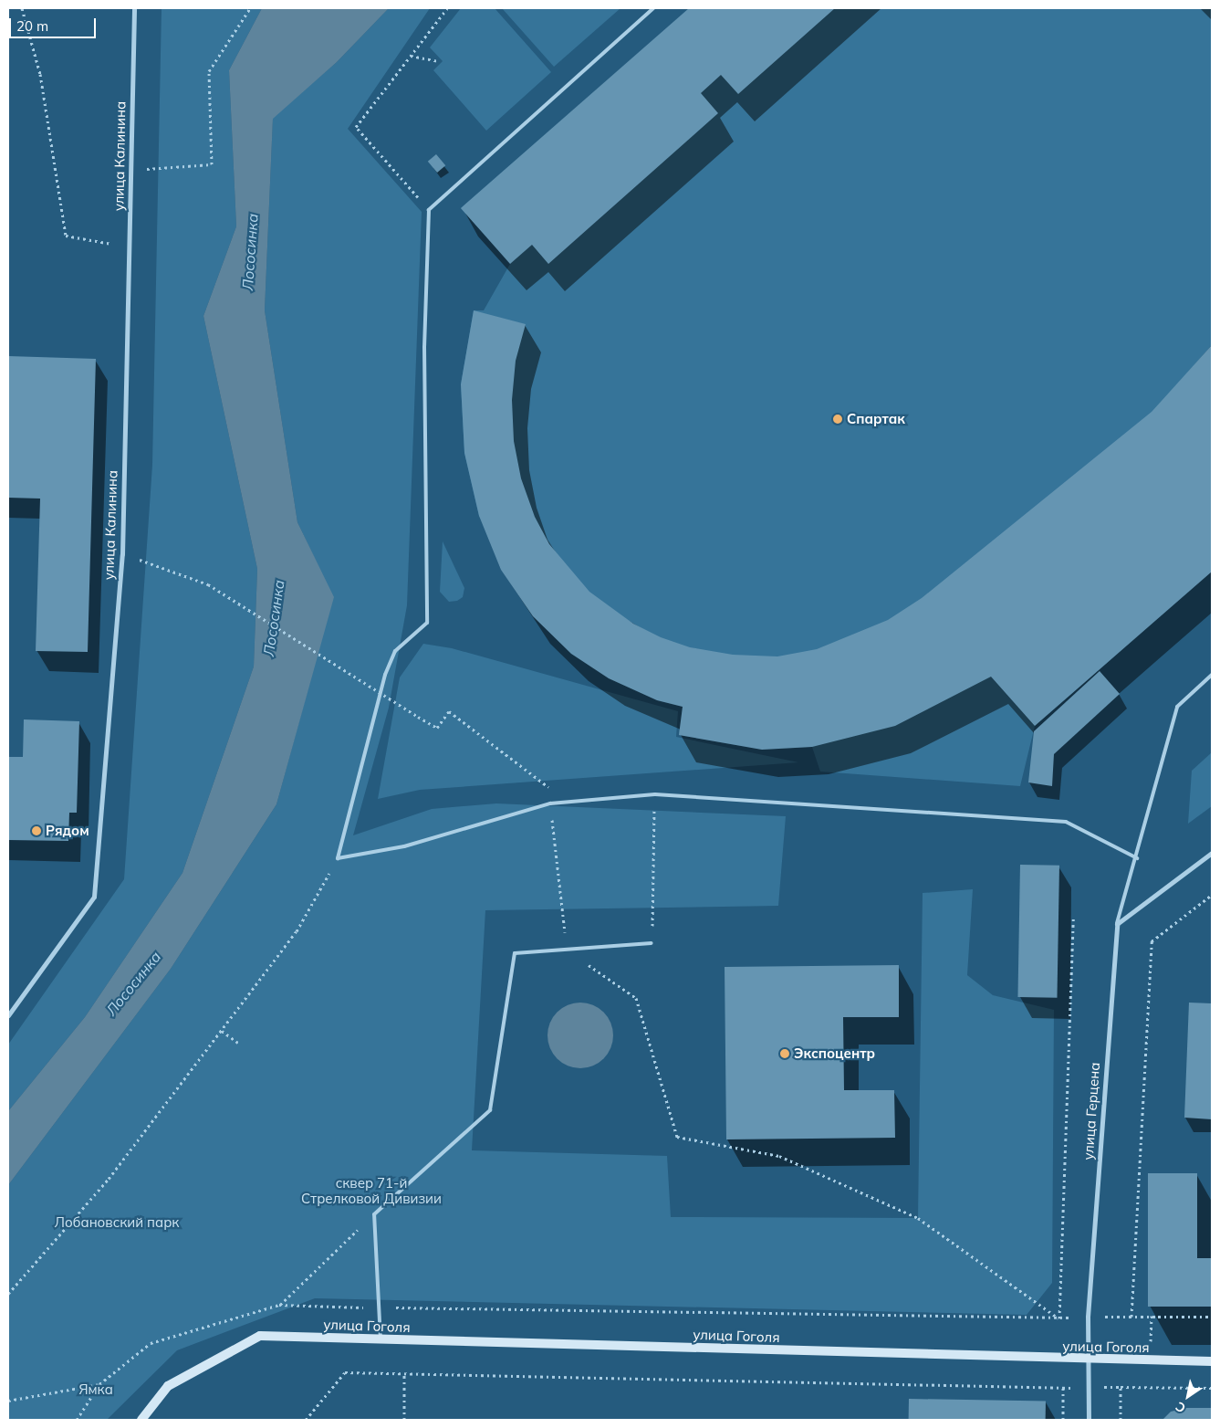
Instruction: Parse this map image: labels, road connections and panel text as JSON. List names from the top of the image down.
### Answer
{
  "streets": {
    "main road": ["улица Гоголя"],
    "street": ["улица Калинина", "улица Герцена"]
  },
  "crossings": [
    ["улица Герцена", "улица Гоголя"]
  ],
  "water": ["Лососинка"],
  "parks": ["сквер 71-й Стрелковой Дивизии", "Лобановский парк", "Ямка"],
  "places": ["Спартак", "Рядом", "Экспоцентр"],
  "scale_bar": "20 m",
  "north": "bottom left"
}
